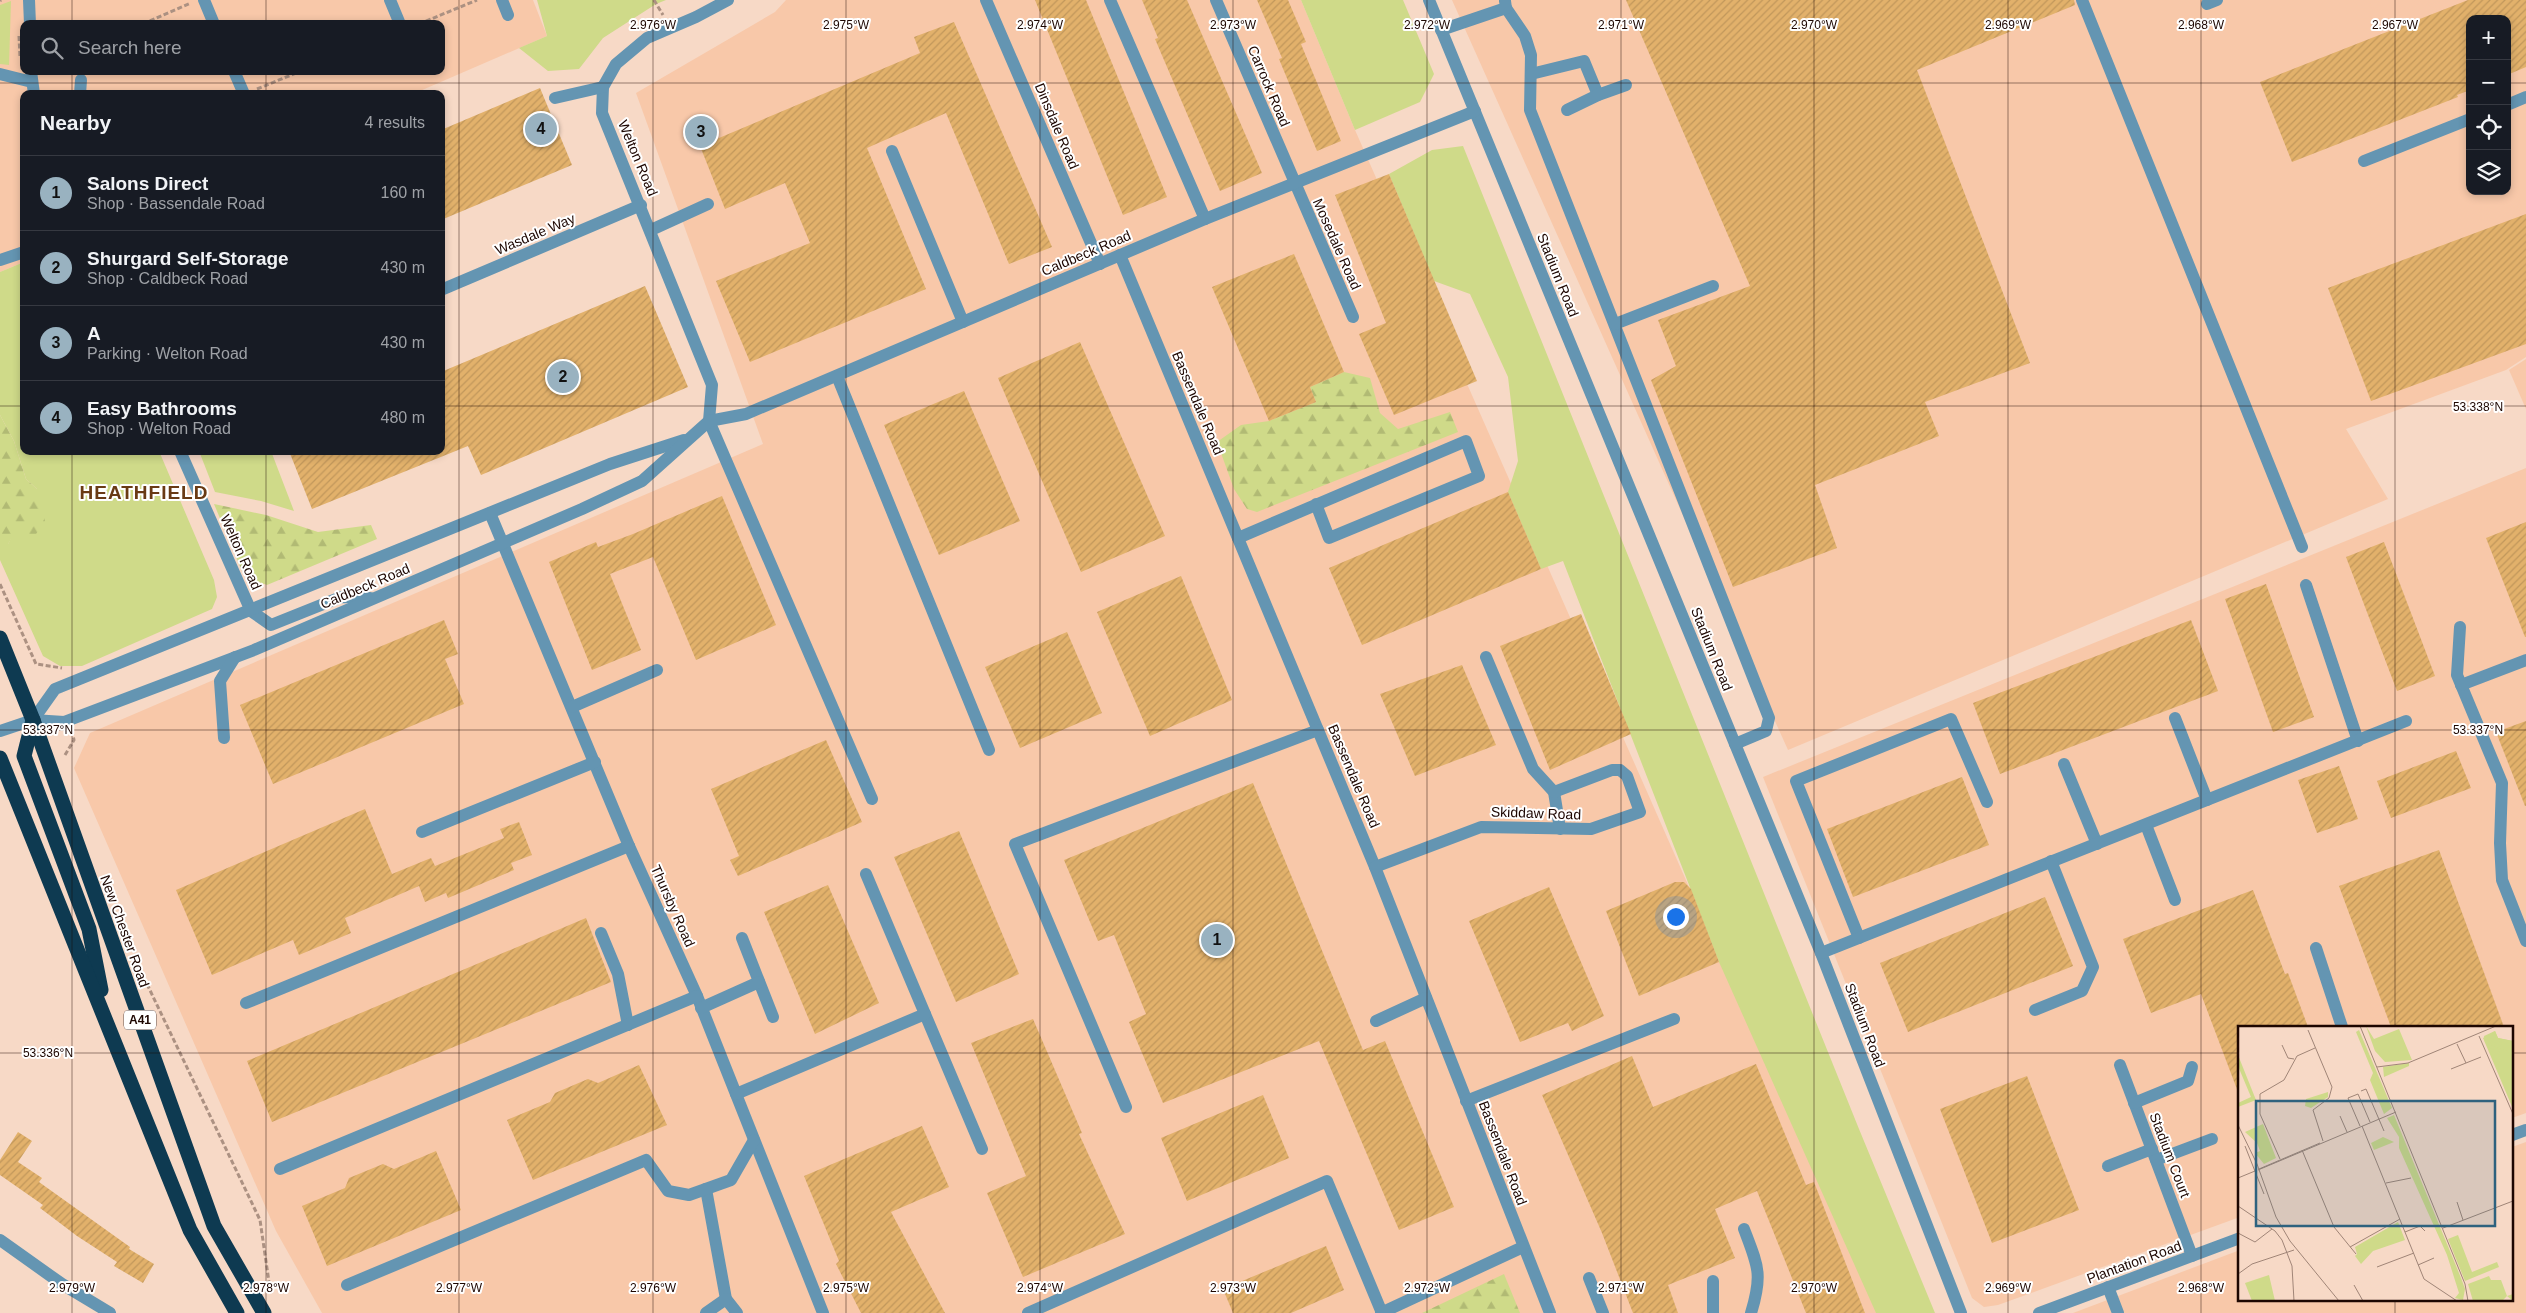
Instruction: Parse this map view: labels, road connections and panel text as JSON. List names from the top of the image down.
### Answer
{
  "streets": {
    "highway": ["New Chester Road", "A41"],
    "street": [
      "Carrock Road",
      "Dinsdale Road",
      "Welton Road",
      "Wasdale Way",
      "Mosedale Road",
      "Caldbeck Road",
      "Stadium Road",
      "Bassendale Road",
      "Skiddaw Road",
      "Thursby Road",
      "Stadium Court",
      "Plantation Road"
    ]
  },
  "crossings": [
    ["Carrock Road", "Mosedale Road"],
    ["Carrock Road", "Caldbeck Road"],
    ["Dinsdale Road", "Caldbeck Road"],
    ["Welton Road", "Wasdale Way"],
    ["Welton Road", "Caldbeck Road"],
    ["Mosedale Road", "Caldbeck Road"],
    ["Caldbeck Road", "Stadium Road"],
    ["Caldbeck Road", "Bassendale Road"],
    ["Caldbeck Road", "Thursby Road"],
    ["Caldbeck Road", "New Chester Road"],
    ["Bassendale Road", "Skiddaw Road"],
    ["Stadium Court", "Plantation Road"]
  ],
  "districts": ["HEATHFIELD"],
  "page": {
    "map_buttons": ["+", "−"],
    "search": "Search here",
    "heading": ["Nearby", "4 results"],
    "pins": [
      "4",
      "3",
      "2",
      "1"
    ],
    "list": [
      {
        "mark": "1",
        "name": "Salons Direct",
        "note": "Shop · Bassendale Road",
        "value": "160 m"
      },
      {
        "mark": "2",
        "name": "Shurgard Self-Storage",
        "note": "Shop · Caldbeck Road",
        "value": "430 m"
      },
      {
        "mark": "3",
        "name": "A",
        "note": "Parking · Welton Road",
        "value": "430 m"
      },
      {
        "mark": "4",
        "name": "Easy Bathrooms",
        "note": "Shop · Welton Road",
        "value": "480 m"
      }
    ]
  },
  "coordinates": [
    "2.976°W",
    "2.975°W",
    "2.974°W",
    "2.973°W",
    "2.972°W",
    "2.971°W",
    "2.970°W",
    "2.969°W",
    "2.968°W",
    "2.967°W",
    "53.338°N",
    "53.337°N",
    "53.336°N",
    "2.979°W",
    "2.978°W",
    "2.977°W"
  ]
}
